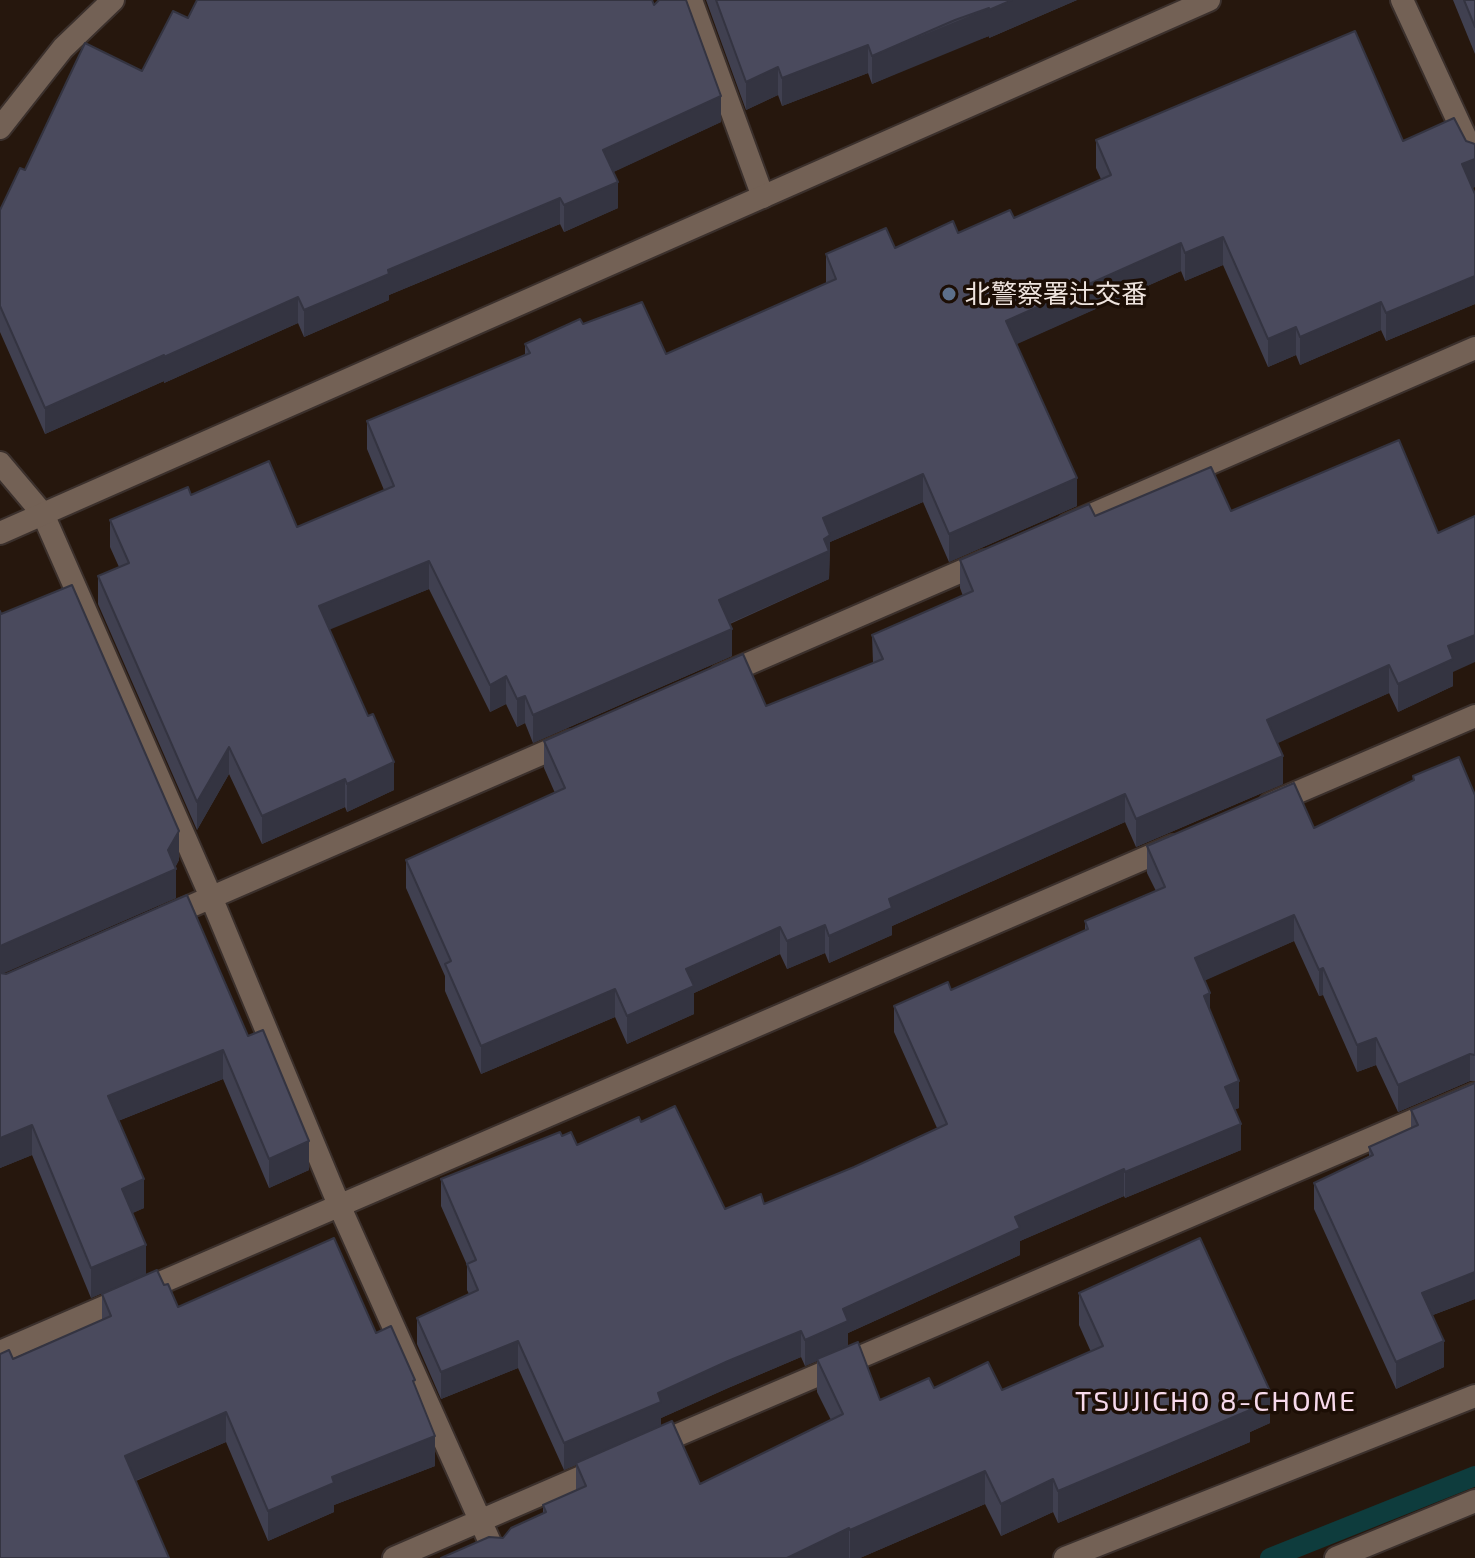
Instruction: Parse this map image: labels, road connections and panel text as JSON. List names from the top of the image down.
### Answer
{
  "districts": ["TSUJICHO 8-CHOME"],
  "places": ["北警察署辻交番"]
}
